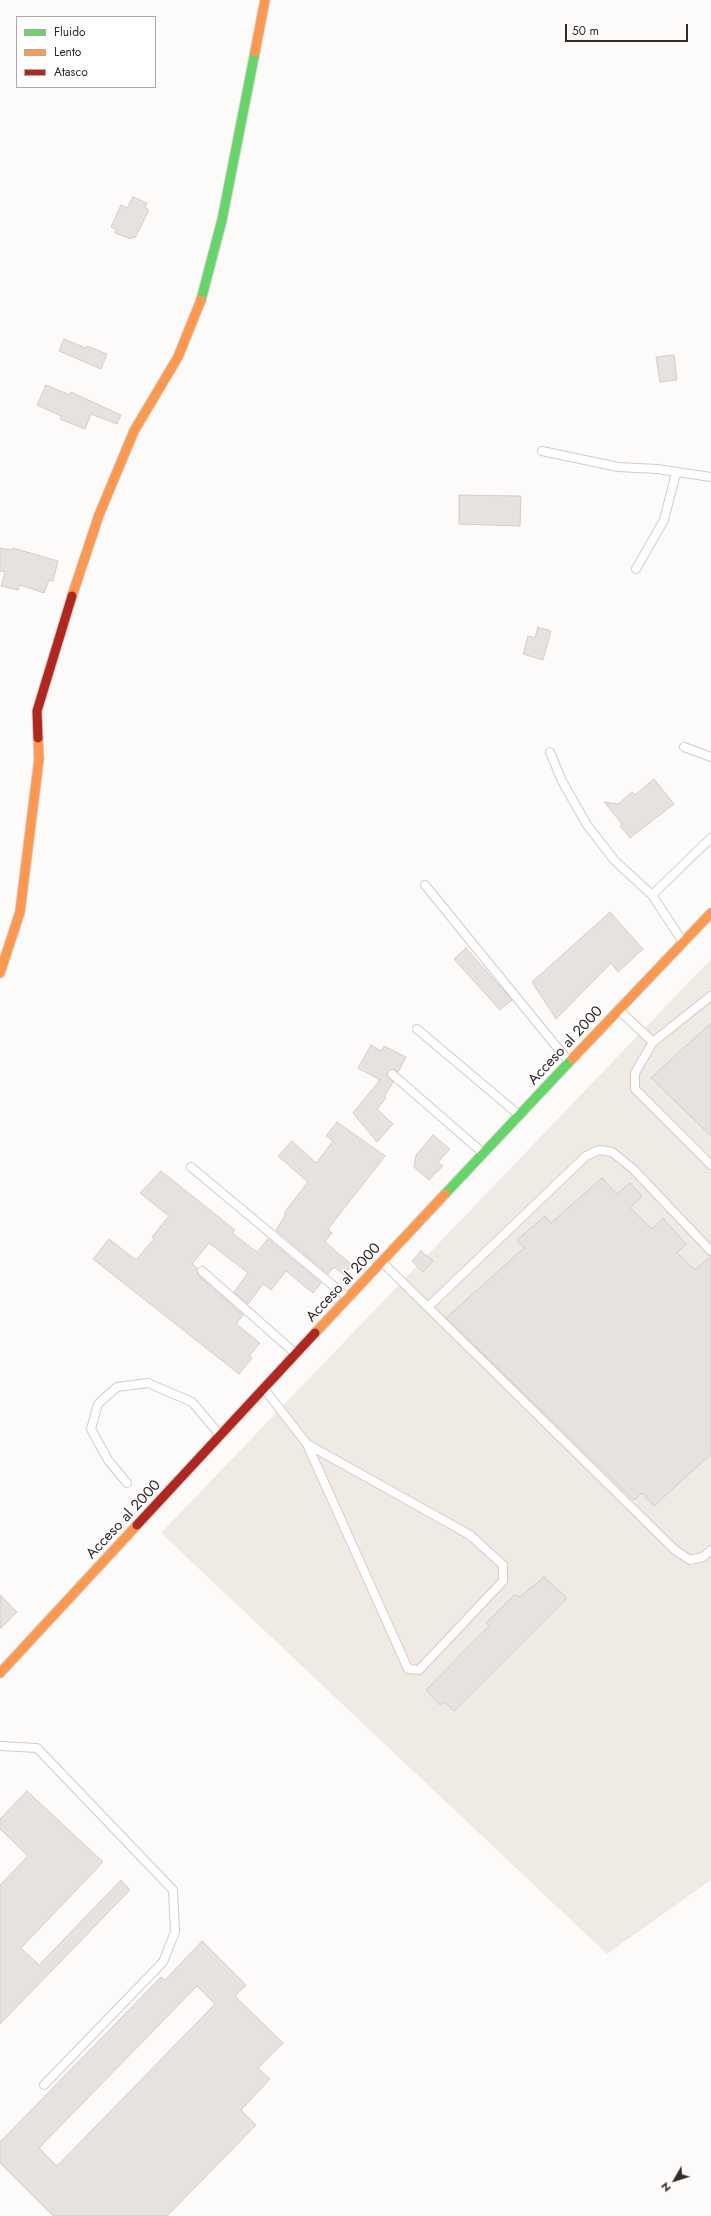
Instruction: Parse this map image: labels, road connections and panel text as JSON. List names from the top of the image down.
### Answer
{
  "streets": {
    "street": ["Acceso al 2000"]
  },
  "legend": ["Fluido", "Lento", "Atasco"],
  "scale_bar": "50 m",
  "north": "bottom left"
}
